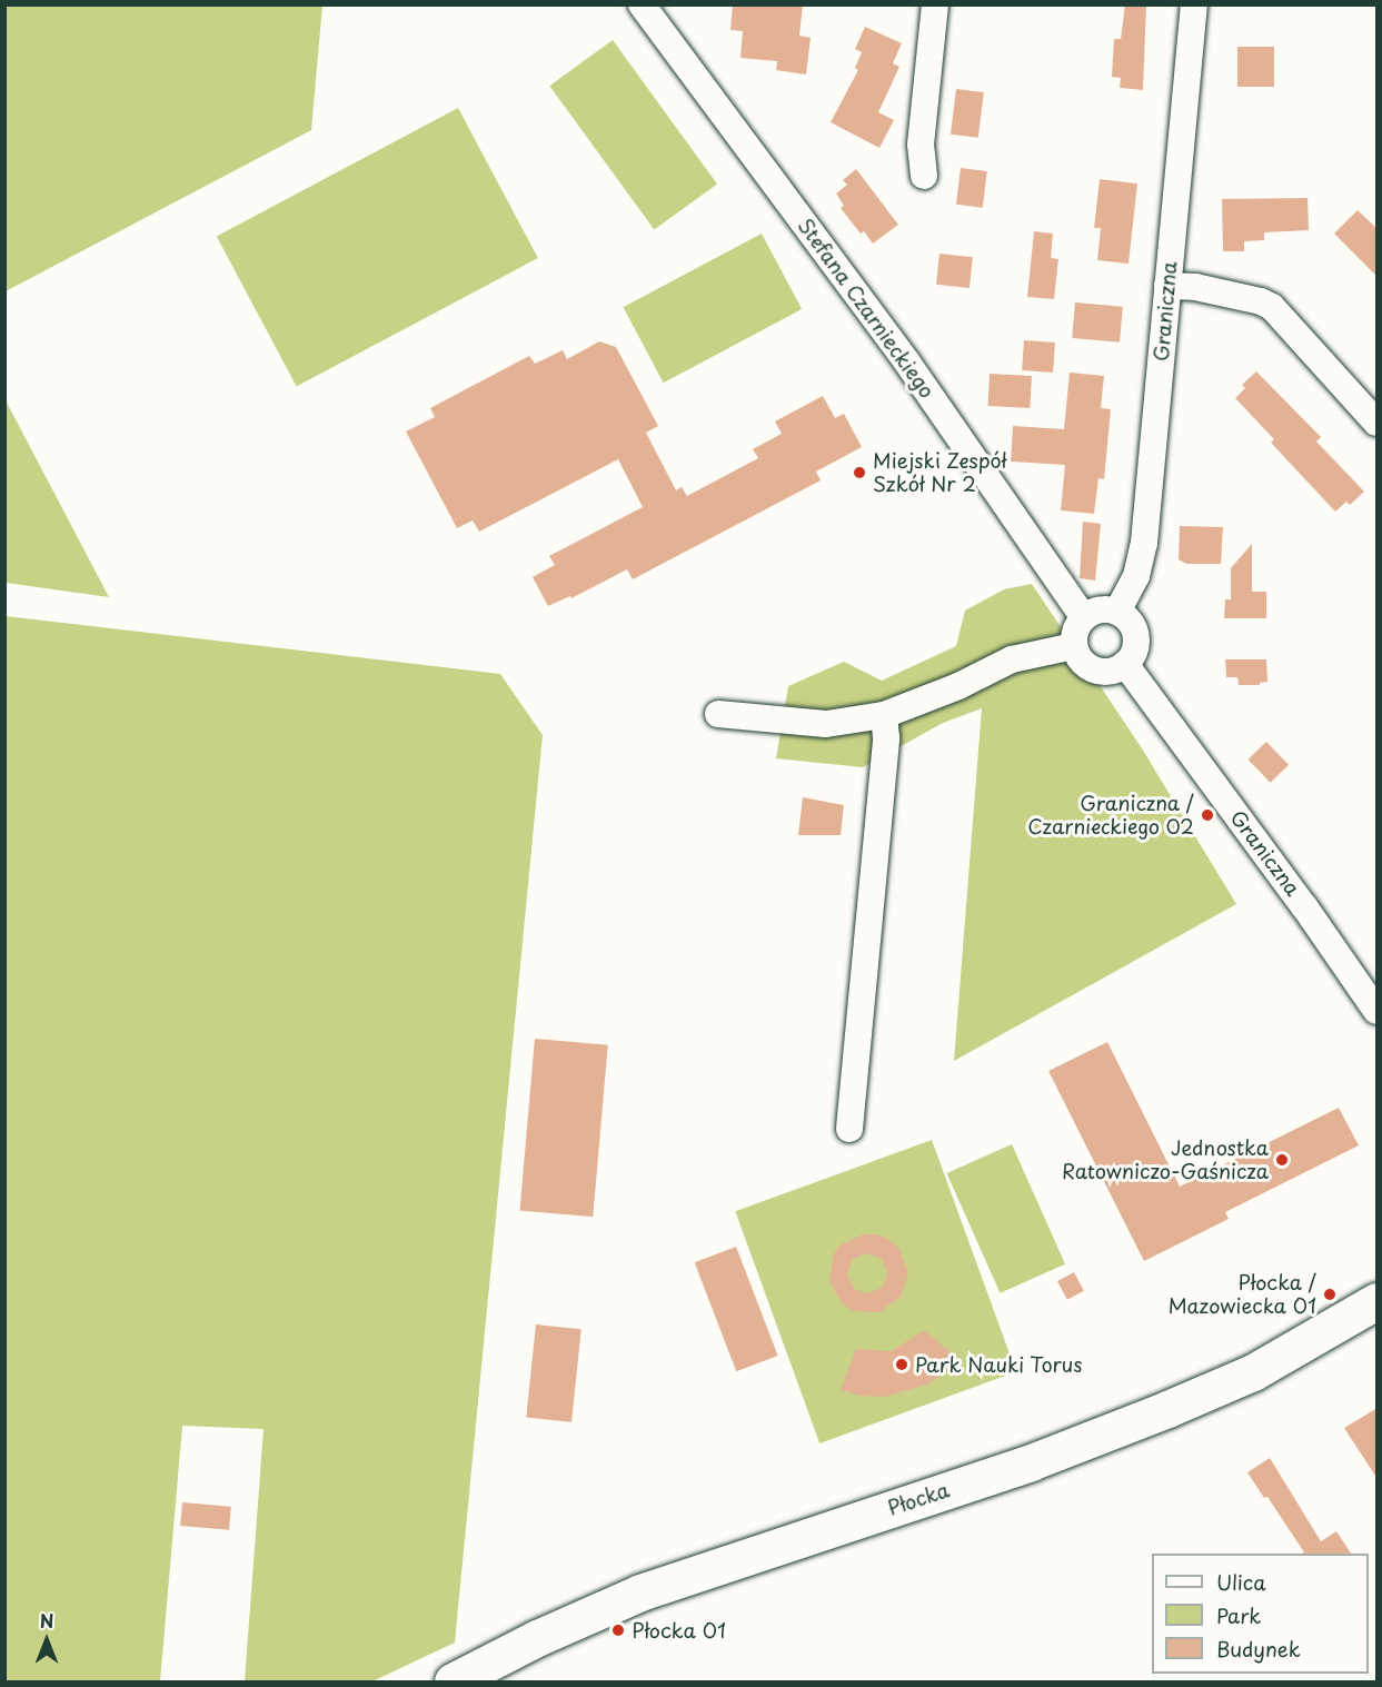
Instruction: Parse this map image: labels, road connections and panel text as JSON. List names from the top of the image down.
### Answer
{
  "streets": {
    "main road": ["Płocka"],
    "street": ["Stefana Czarnieckiego", "Graniczna"]
  },
  "crossings": [
    ["Stefana Czarnieckiego", "Graniczna"]
  ],
  "places": [
    "Miejski Zespół Szkół Nr 2",
    "Graniczna / Czarnieckiego 02",
    "Jednostka Ratowniczo-Gaśnicza",
    "Płocka / Mazowiecka 01",
    "Park Nauki Torus",
    "Płocka 01"
  ],
  "legend": ["Ulica", "Park", "Budynek"],
  "north": "top"
}
